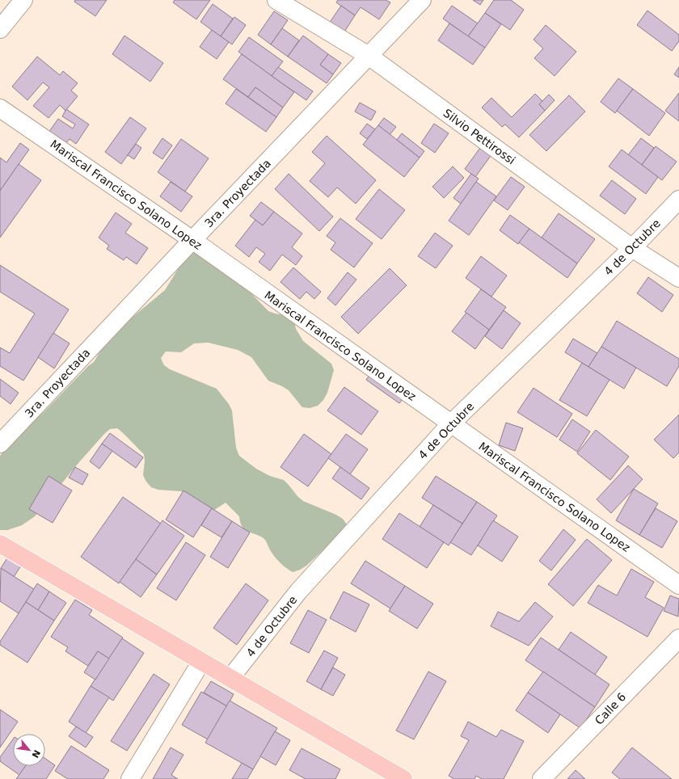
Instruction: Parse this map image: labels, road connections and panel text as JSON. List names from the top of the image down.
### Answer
{
  "streets": {
    "street": [
      "Silvio Pettirossi",
      "3ra. Proyectada",
      "Mariscal Francisco Solano Lopez",
      "4 de Octubre",
      "Calle 6"
    ]
  },
  "crossings": [
    ["Silvio Pettirossi", "3ra. Proyectada"],
    ["Silvio Pettirossi", "4 de Octubre"],
    ["3ra. Proyectada", "Mariscal Francisco Solano Lopez"],
    ["Mariscal Francisco Solano Lopez", "4 de Octubre"]
  ],
  "north": "bottom right"
}
